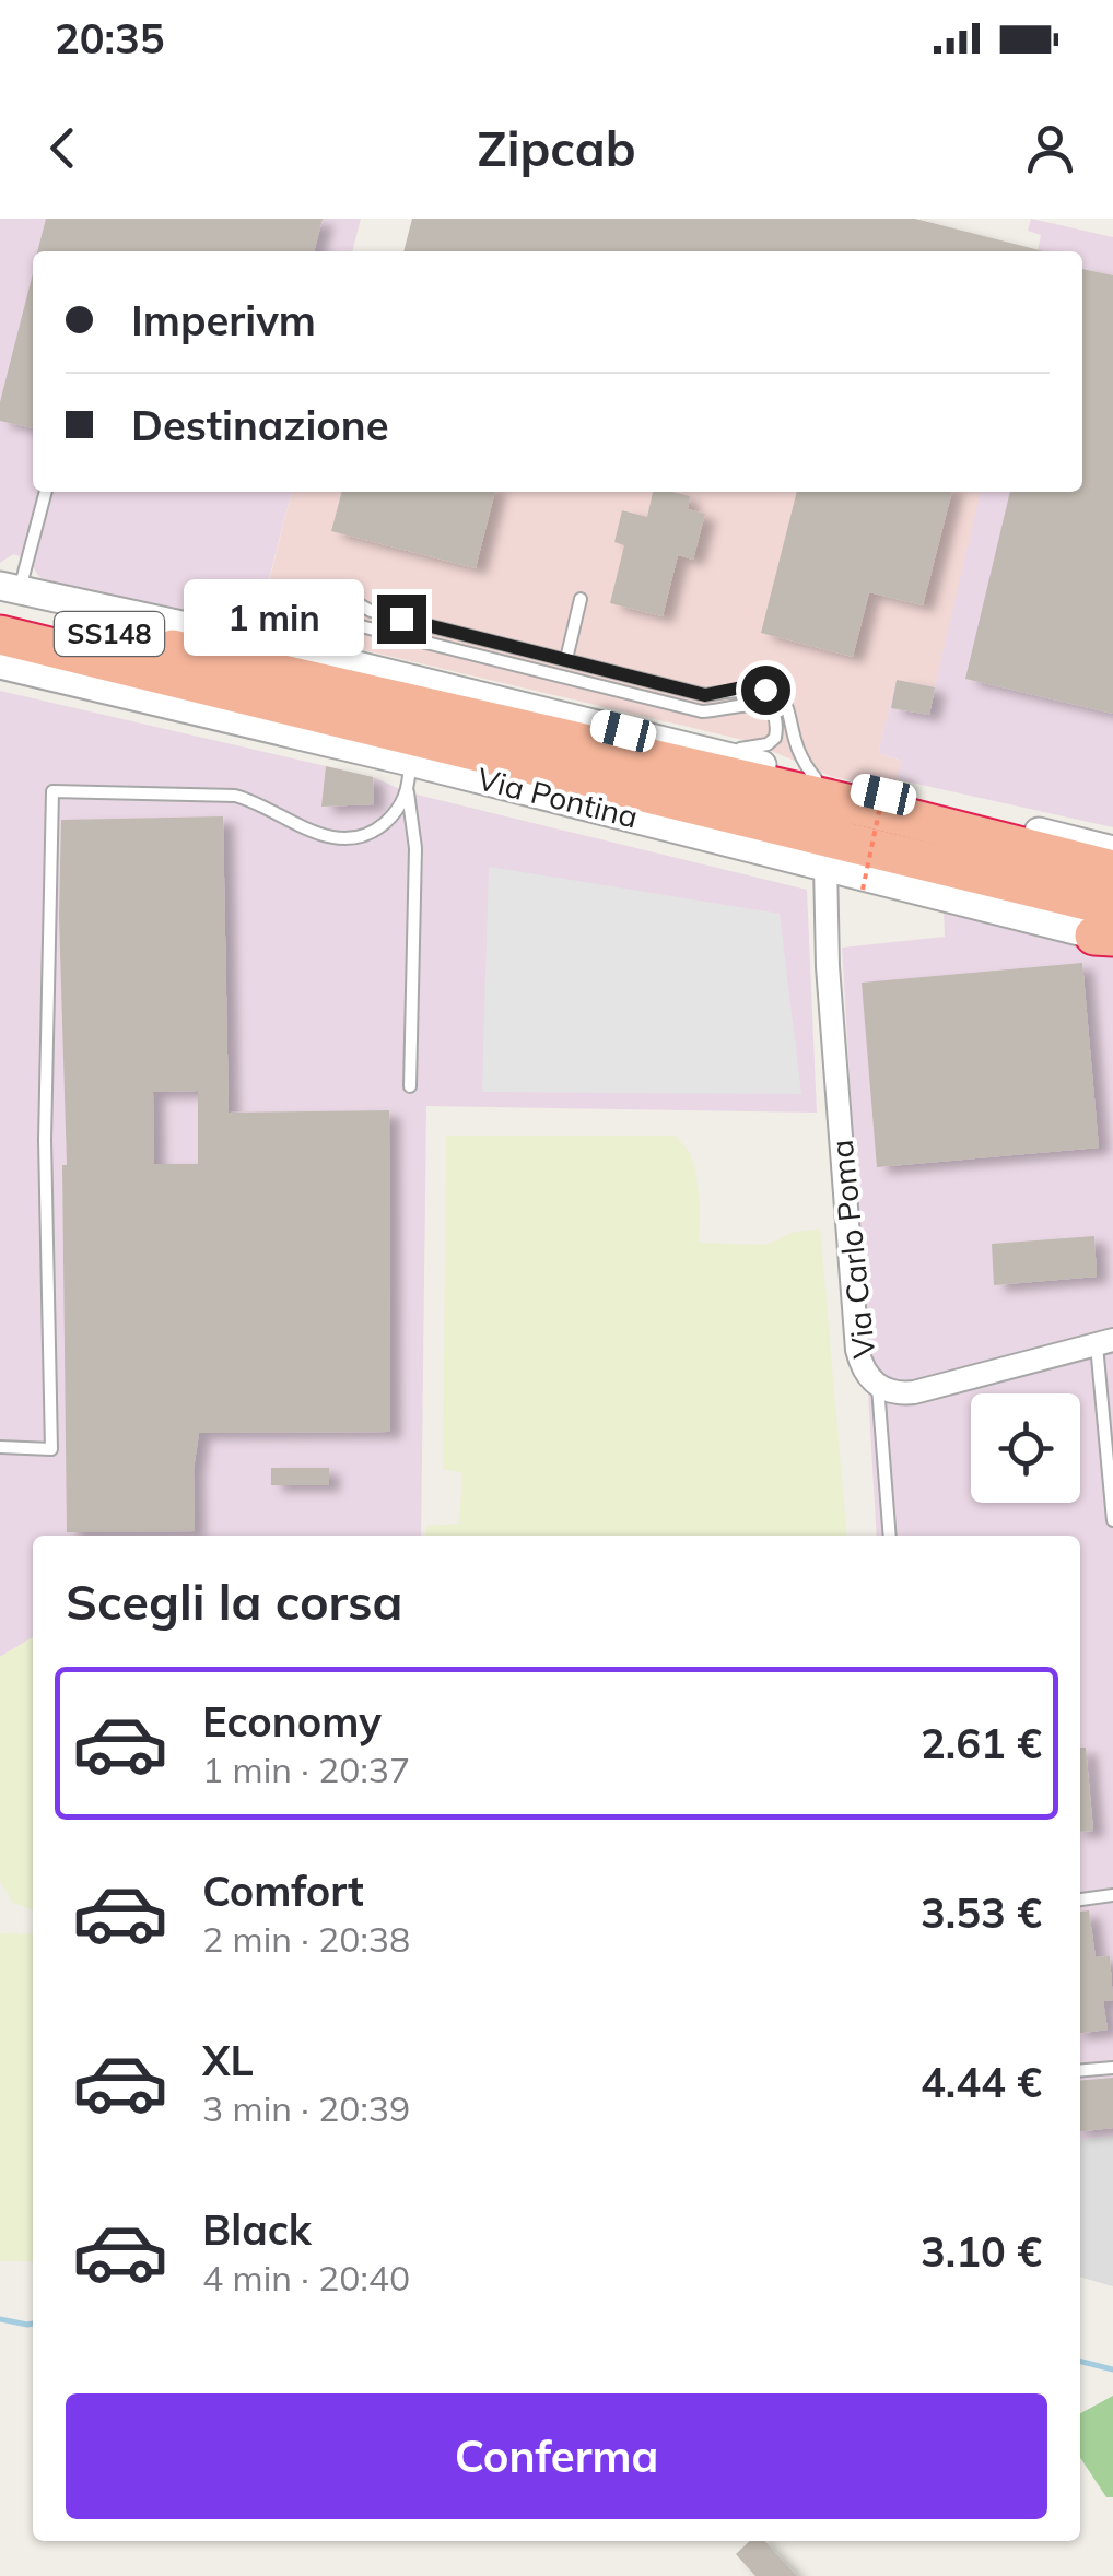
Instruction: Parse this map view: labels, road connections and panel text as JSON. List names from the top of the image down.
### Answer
{
  "streets": {
    "highway": ["SS148"],
    "street": ["Via Pontina", "Via Carlo Poma"]
  },
  "crossings": [
    ["SS148", "Via Pontina"],
    ["Via Pontina", "Via Carlo Poma"]
  ],
  "page": {
    "status": "20:35",
    "header": "Zipcab",
    "banner": ["Imperivm", "Destinazione"],
    "bubble": "1 min",
    "heading": "Scegli la corsa",
    "list": [
      {
        "name": "Economy",
        "note": "1 min · 20:37",
        "value": "2.61 €"
      },
      {
        "name": "Comfort",
        "note": "2 min · 20:38",
        "value": "3.53 €"
      },
      {
        "name": "XL",
        "note": "3 min · 20:39",
        "value": "4.44 €"
      },
      {
        "name": "Black",
        "note": "4 min · 20:40",
        "value": "3.10 €"
      }
    ],
    "buttons": "Conferma"
  }
}
